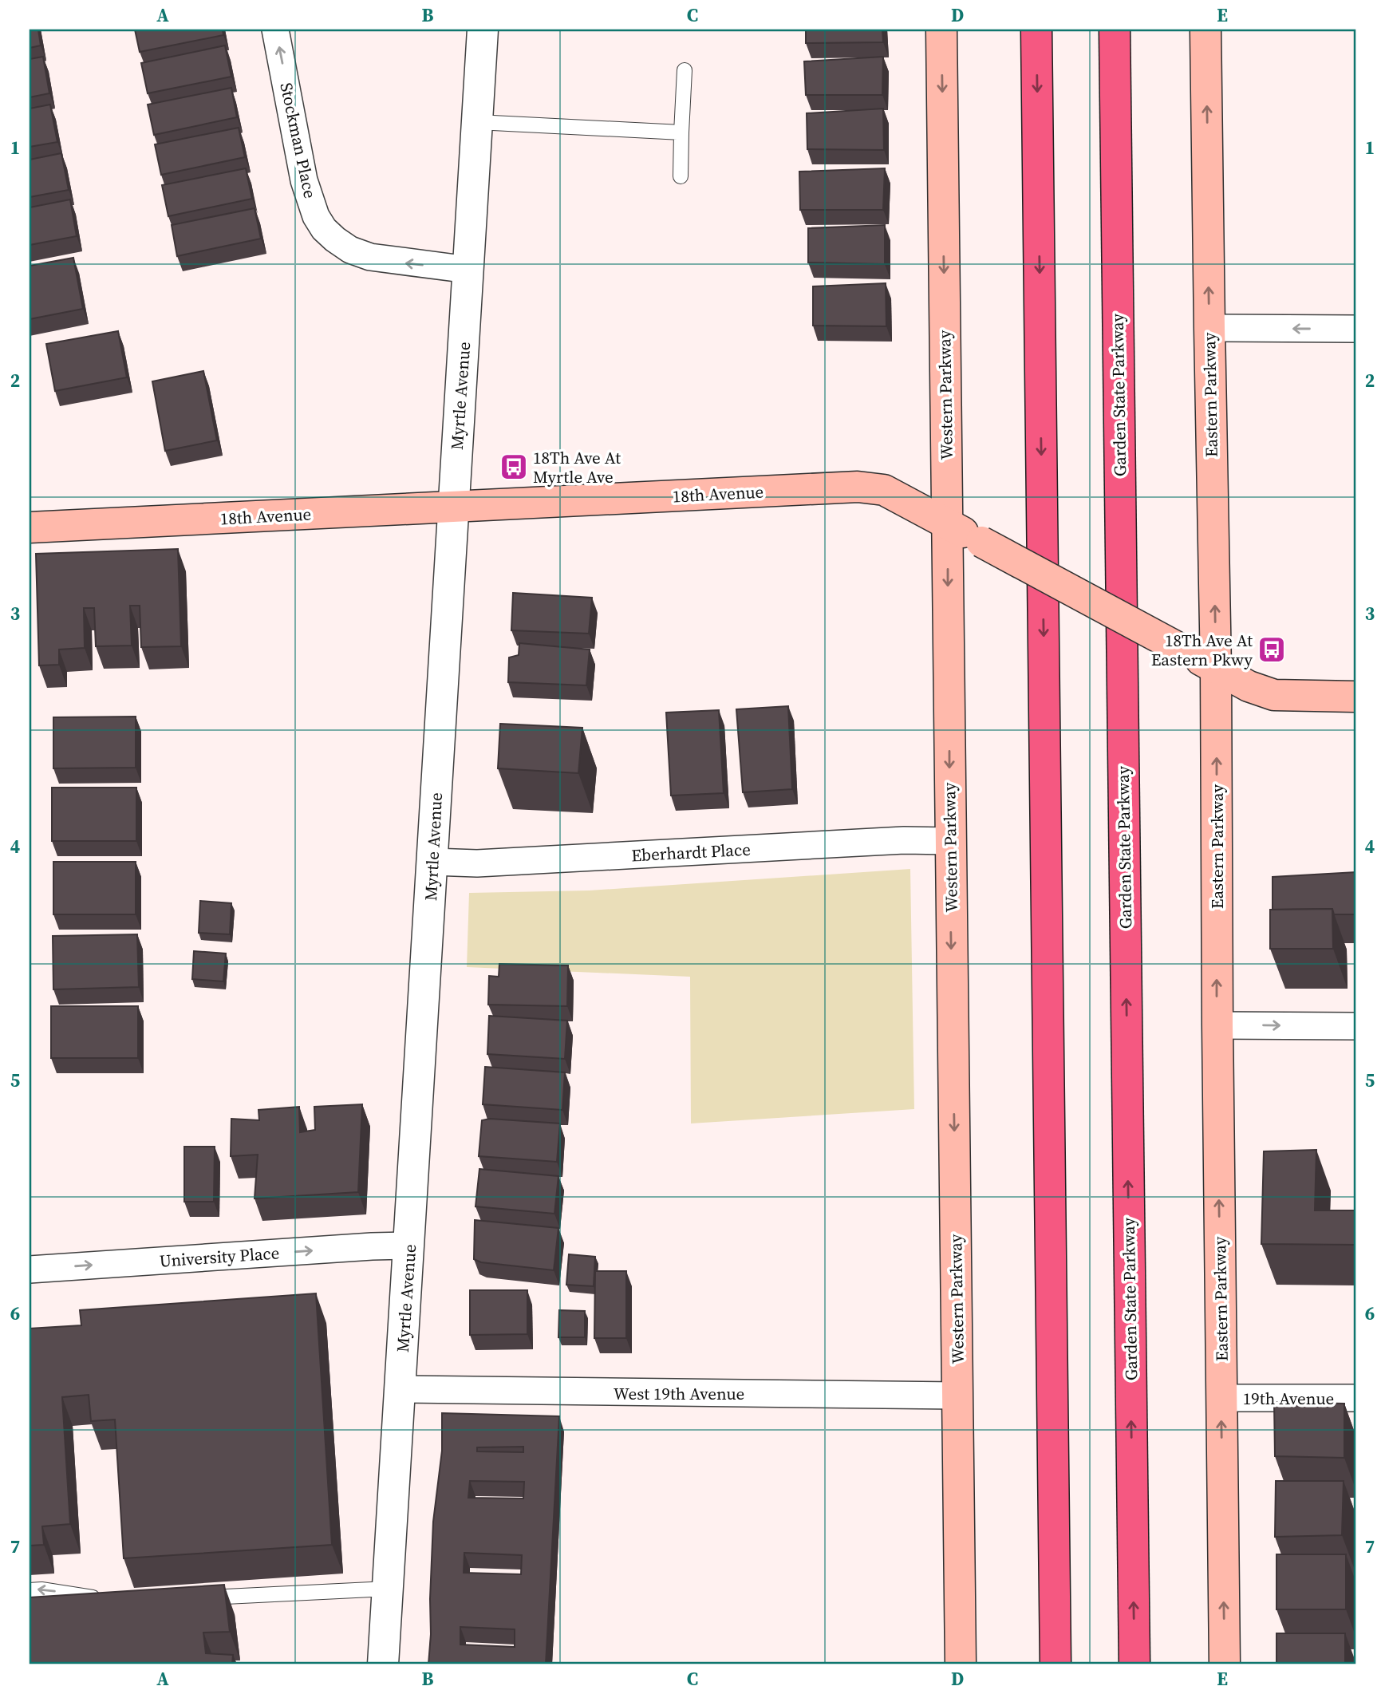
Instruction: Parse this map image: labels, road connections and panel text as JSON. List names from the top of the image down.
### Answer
{
  "streets": {
    "highway": ["Garden State Parkway"],
    "main road": ["Western Parkway", "Eastern Parkway", "18th Avenue"],
    "street": [
      "Stockman Place",
      "Myrtle Avenue",
      "Eberhardt Place",
      "University Place",
      "West 19th Avenue",
      "19th Avenue"
    ]
  },
  "crossings": [
    ["Stockman Place", "Myrtle Avenue"],
    ["Western Parkway", "18th Avenue"],
    ["Western Parkway", "Eberhardt Place"],
    ["Western Parkway", "West 19th Avenue"],
    ["Eastern Parkway", "18th Avenue"],
    ["Eastern Parkway", "19th Avenue"],
    ["Myrtle Avenue", "18th Avenue"],
    ["Myrtle Avenue", "Eberhardt Place"],
    ["Myrtle Avenue", "University Place"],
    ["Myrtle Avenue", "West 19th Avenue"]
  ],
  "one_way": [
    "Stockman Place",
    "Western Parkway",
    "Eastern Parkway",
    "University Place"
  ],
  "places": {
    "bus stop": ["18Th Ave At Myrtle Ave", "18Th Ave At Eastern Pkwy"]
  },
  "grid": {
    "columns": [
      "A",
      "B",
      "C",
      "D",
      "E"
    ],
    "rows": [
      "1",
      "2",
      "3",
      "4",
      "5",
      "6",
      "7"
    ]
  }
}
